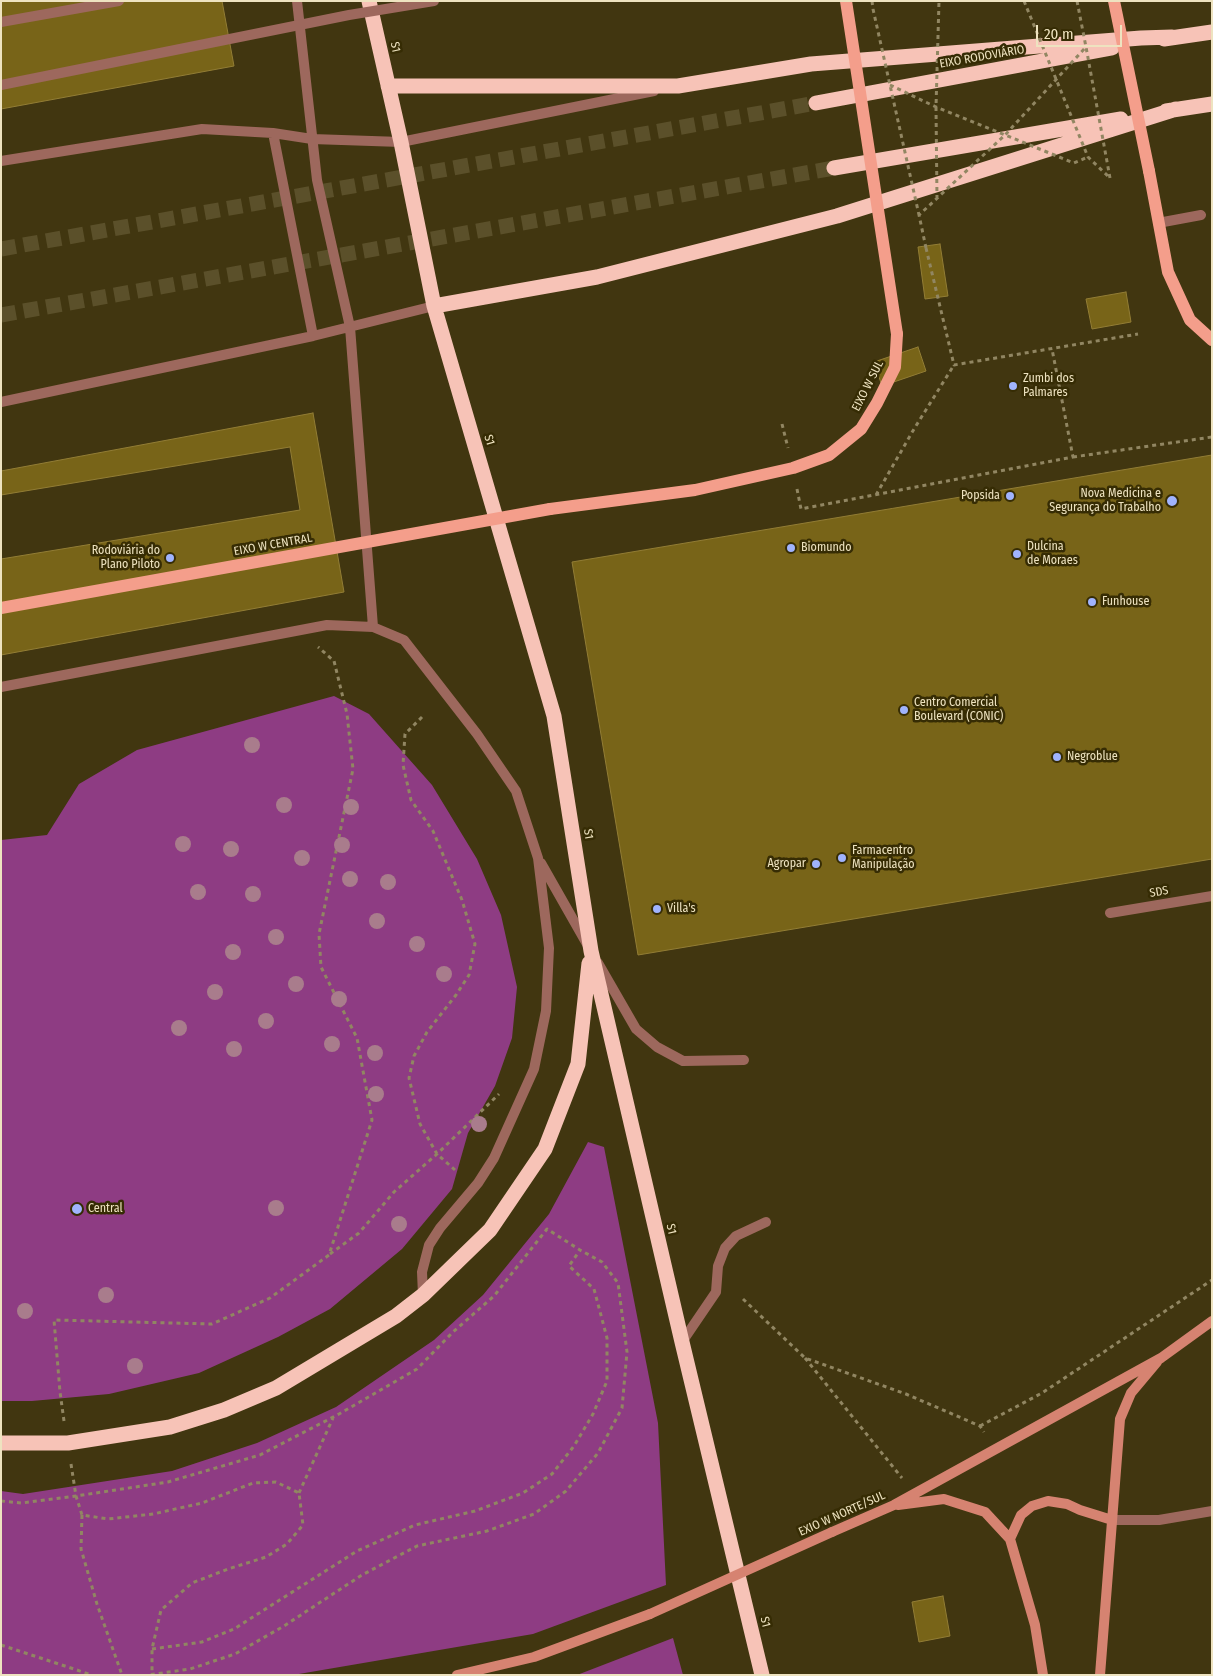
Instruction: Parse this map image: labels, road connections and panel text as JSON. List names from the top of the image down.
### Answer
{
  "streets": {
    "highway": ["S1", "EIXO RODOVIÁRIO"],
    "main road": ["EIXO W SUL", "EIXO W CENTRAL", "EXIO W NORTE/SUL"],
    "lane": ["SDS"]
  },
  "crossings": [
    ["EIXO W SUL", "EIXO W CENTRAL"]
  ],
  "places": [
    "Zumbi dos Palmares",
    "Popsida",
    "Nova Medicina e Segurança do Trabalho",
    "Biomundo",
    "Dulcina de Moraes",
    "Rodoviária do Plano Piloto",
    "Funhouse",
    "Centro Comercial Boulevard (CONIC)",
    "Negroblue",
    "Farmacentro Manipulação",
    "Agropar",
    "Villa's",
    "Central"
  ],
  "scale_bar": "20 m"
}
